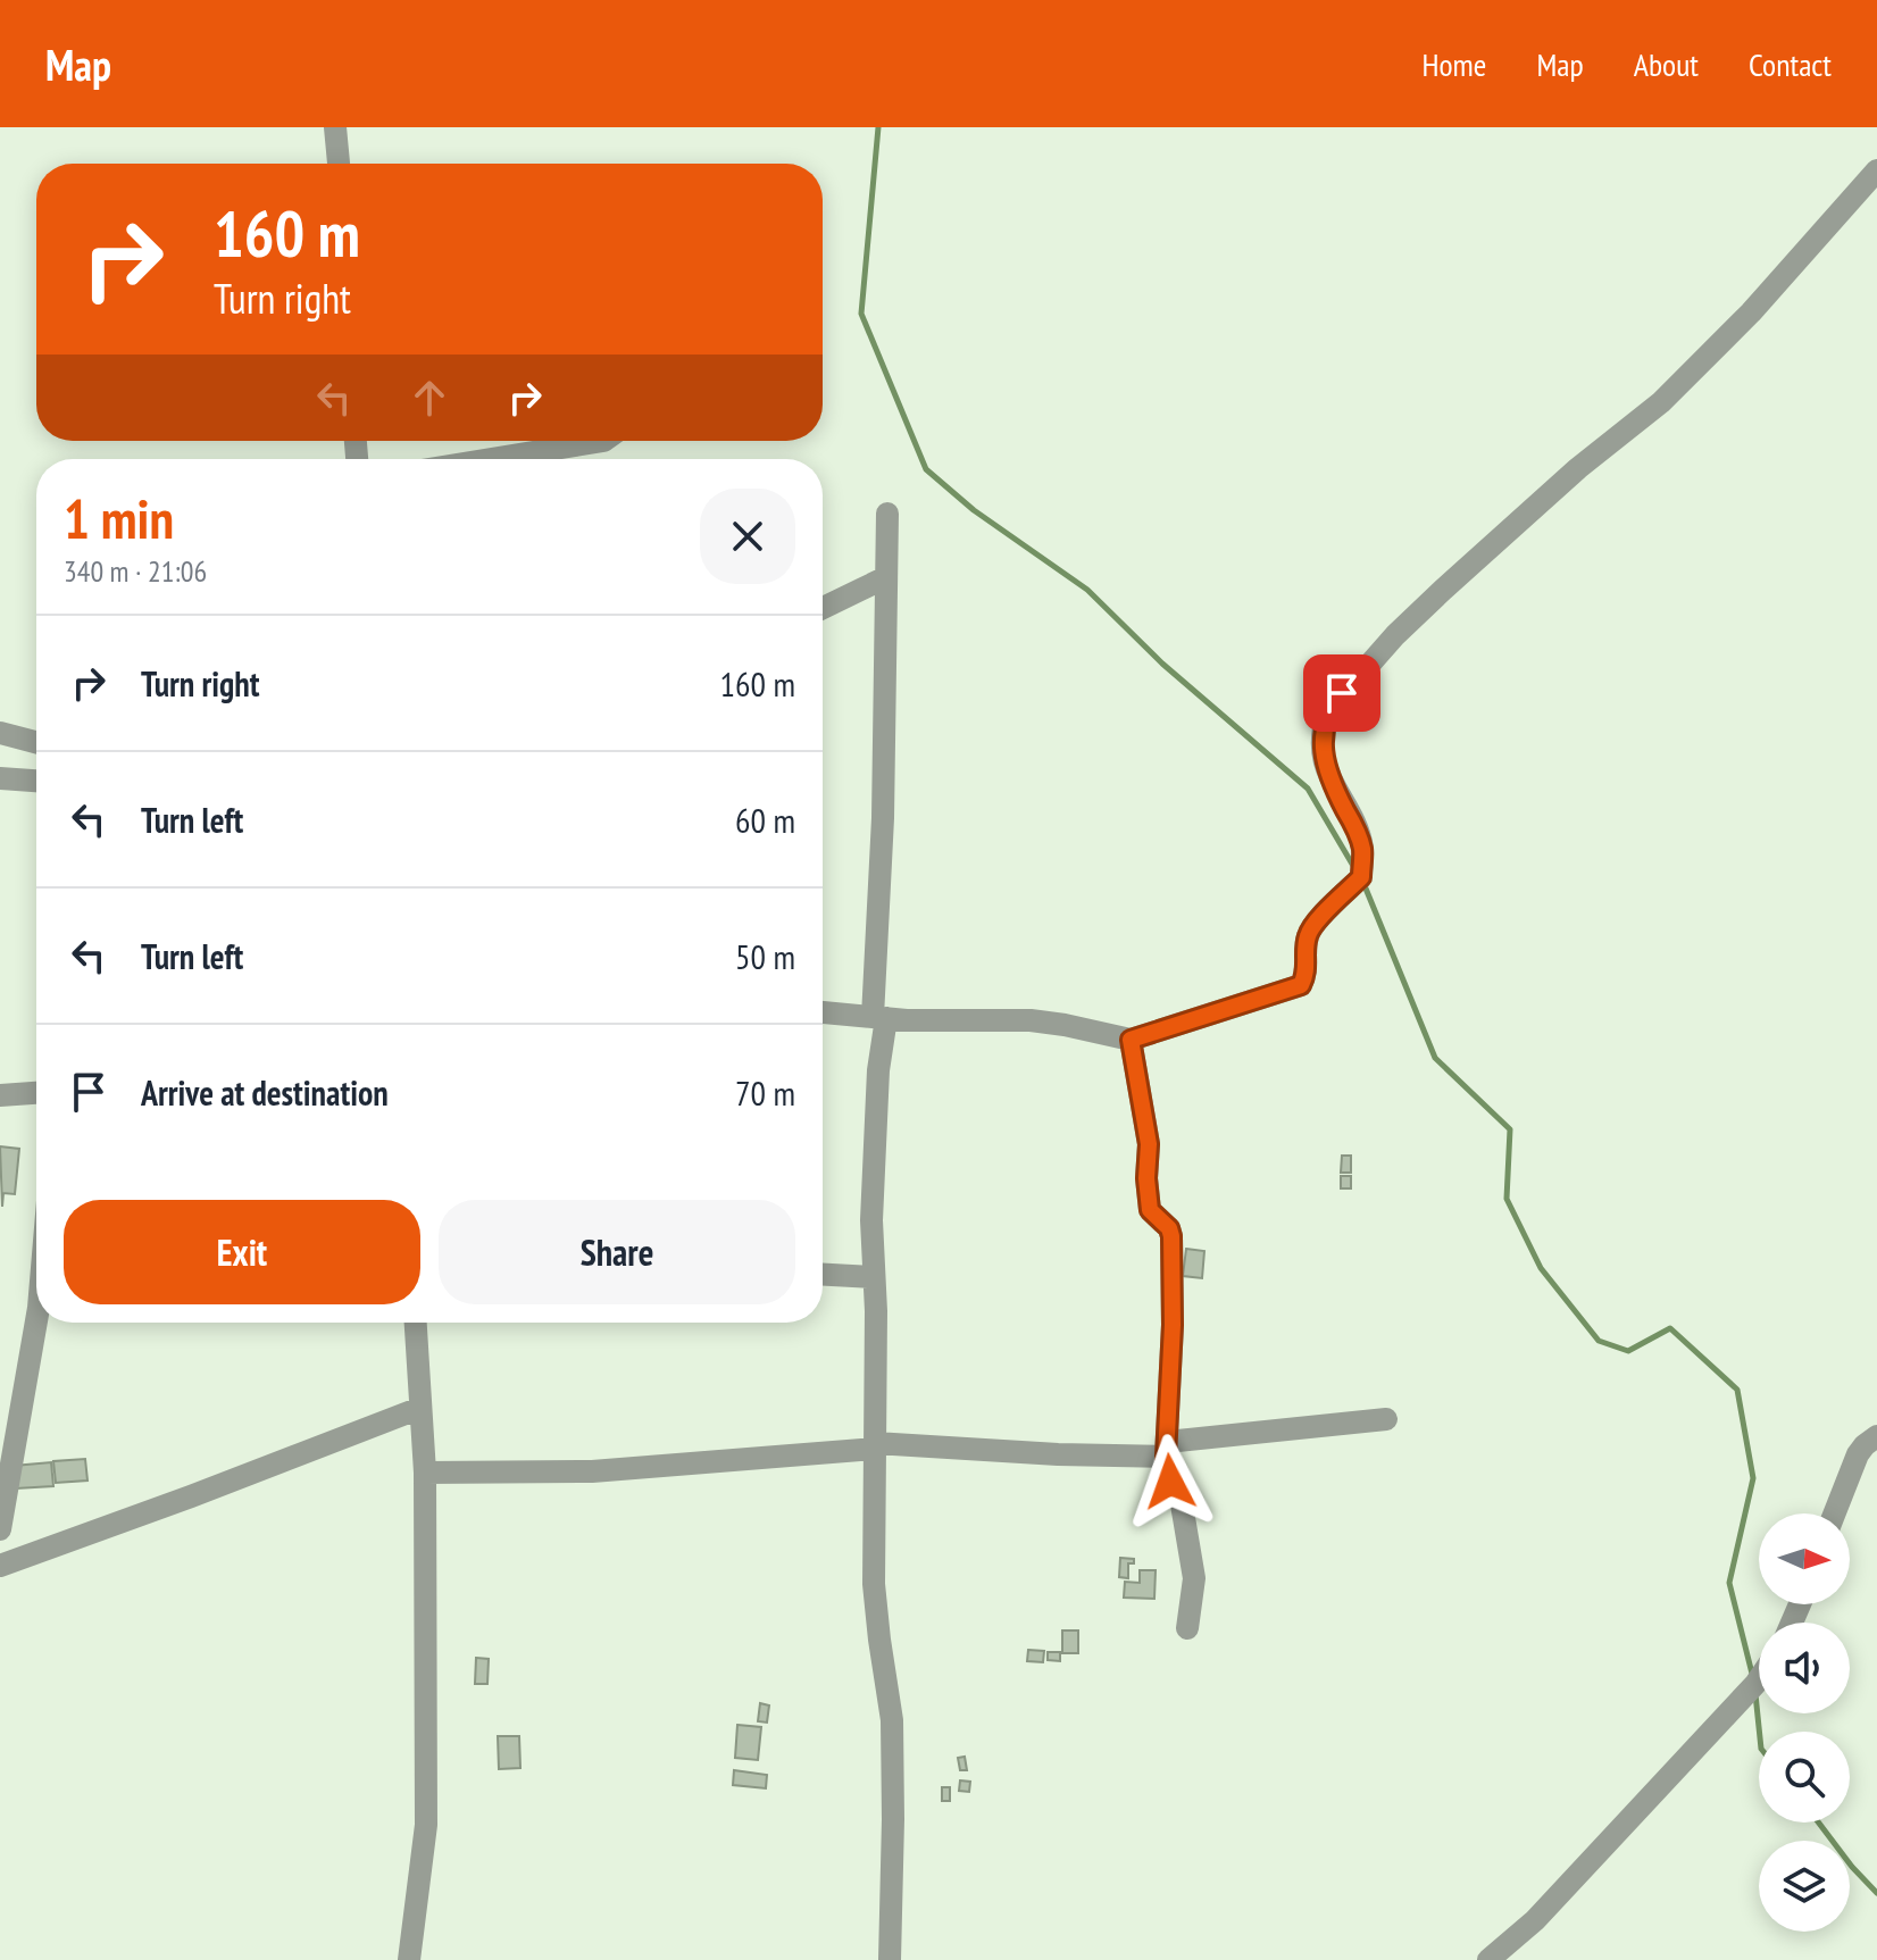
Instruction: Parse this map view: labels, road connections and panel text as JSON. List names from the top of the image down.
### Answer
{
  "north": "right",
  "page": {
    "header": "Map",
    "nav": [
      "Home",
      "Map",
      "About",
      "Contact"
    ],
    "turn": ["160 m", "Turn right"],
    "heading": ["1 min", "340 m · 21:06"],
    "list": [
      {
        "name": "Turn right",
        "value": "160 m"
      },
      {
        "name": "Turn left",
        "value": "60 m"
      },
      {
        "name": "Turn left",
        "value": "50 m"
      },
      {
        "name": "Arrive at destination",
        "value": "70 m"
      }
    ],
    "buttons": ["Exit", "Share"]
  }
}
